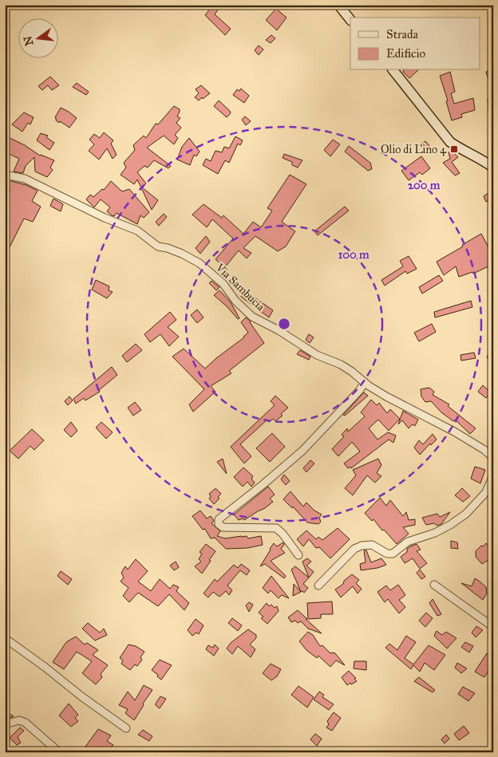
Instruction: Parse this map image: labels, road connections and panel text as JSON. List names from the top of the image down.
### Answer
{
  "streets": {
    "street": ["Via Sambucia"]
  },
  "places": {
    "transit": ["Olio di Lino 4"]
  },
  "legend": ["Strada", "Edificio"],
  "north": "left",
  "rings": ["200 m", "100 m"]
}
